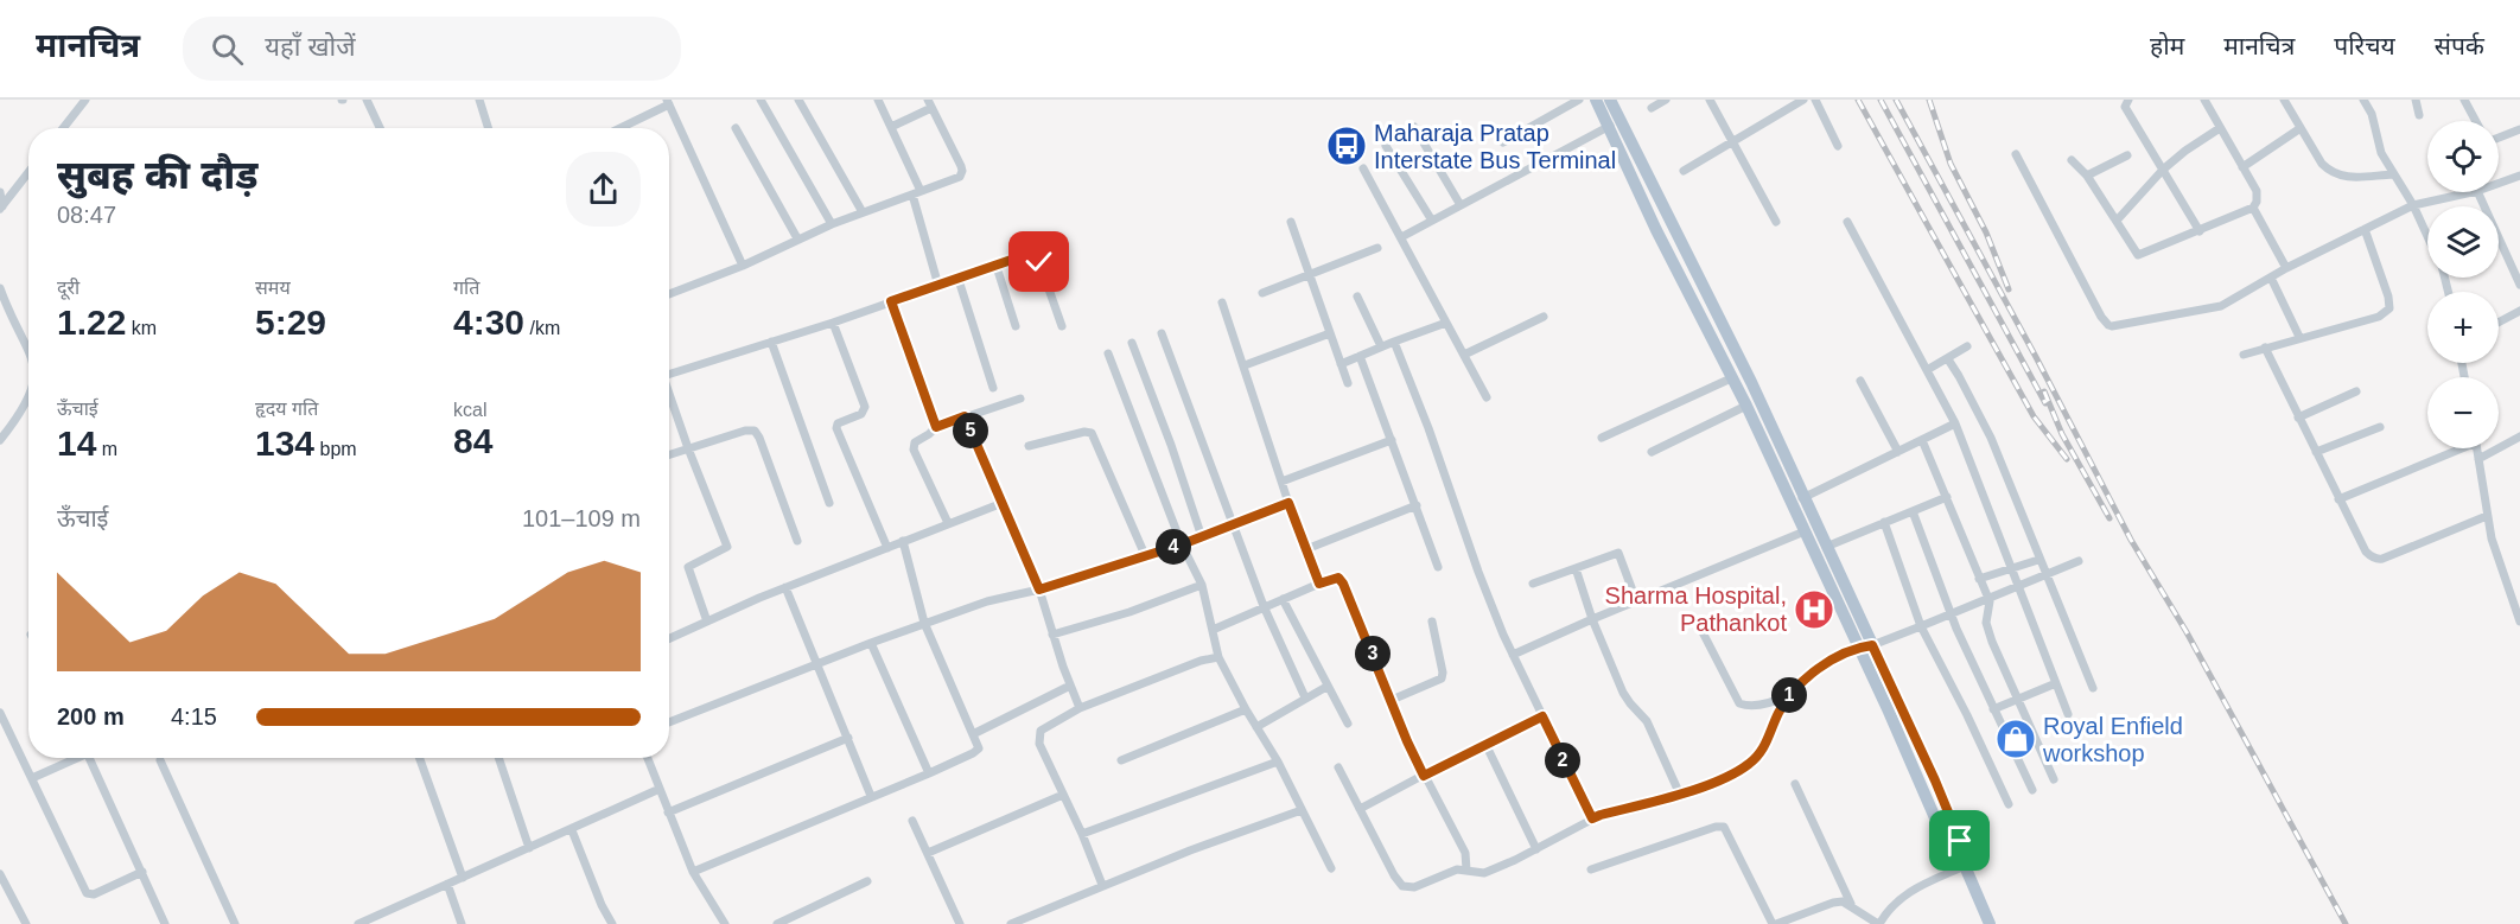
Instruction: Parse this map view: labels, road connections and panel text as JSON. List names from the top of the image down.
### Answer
{
  "places": {
    "bus stop": ["Maharaja Pratap Interstate Bus Terminal"],
    "hospital": ["Sharma Hospital, Pathankot"],
    "shop": ["Royal Enfield workshop"]
  },
  "page": {
    "header": "मानचित्र",
    "search": "यहाँ खोजें",
    "nav": [
      "होम",
      "मानचित्र",
      "परिचय",
      "संपर्क"
    ],
    "map_buttons": ["+", "−"],
    "heading": ["सुबह की दौड़", "08:47"],
    "stats": [
      ["दूरी", "1.22 km"],
      ["समय", "5:29"],
      ["गति", "4:30 /km"],
      ["ऊँचाई", "14 m"],
      ["हृदय गति", "134 bpm"],
      ["kcal", "84"]
    ],
    "pins": [
      "5",
      "4",
      "3",
      "1",
      "2"
    ],
    "chart": ["ऊँचाई", "101–109 m"],
    "list": [
      {
        "name": "200 m",
        "note": "4:15"
      }
    ]
  }
}
